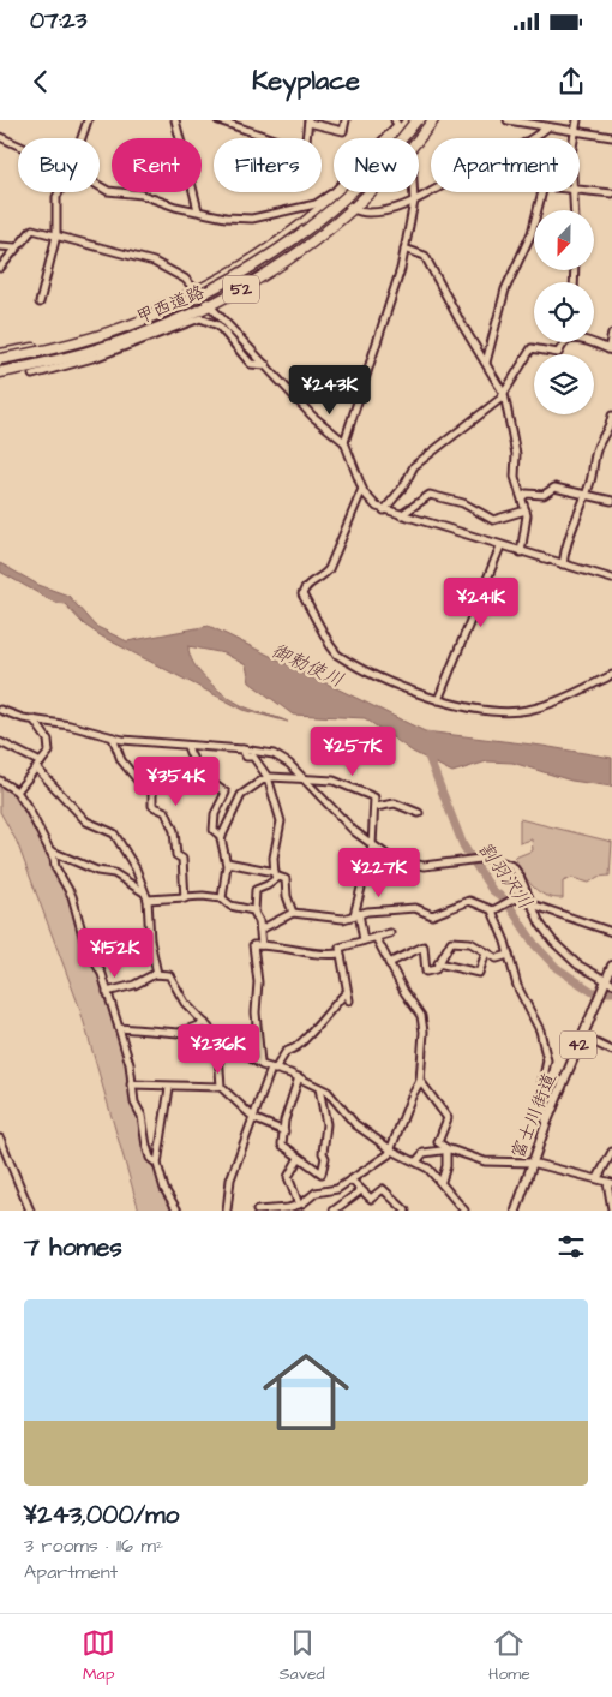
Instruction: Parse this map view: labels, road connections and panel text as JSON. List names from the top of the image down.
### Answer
{
  "streets": {
    "highway": ["52", "甲西道路"],
    "main road": ["42", "富士川街道"]
  },
  "water": ["御勅使川", "割羽沢川"],
  "north": "bottom",
  "page": {
    "status": "07:23",
    "header": "Keyplace",
    "chip": [
      "Buy",
      "Rent",
      "Filters",
      "New",
      "Apartment"
    ],
    "price": [
      "¥243K",
      "¥241K",
      "¥257K",
      "¥354K",
      "¥227K",
      "¥152K",
      "¥236K"
    ],
    "heading": "7 homes",
    "list": [
      {
        "name": "¥243,000/mo",
        "note": "3 rooms · 116 m² · Apartment"
      }
    ],
    "tabs": ["Map", "Saved", "Home"]
  }
}
